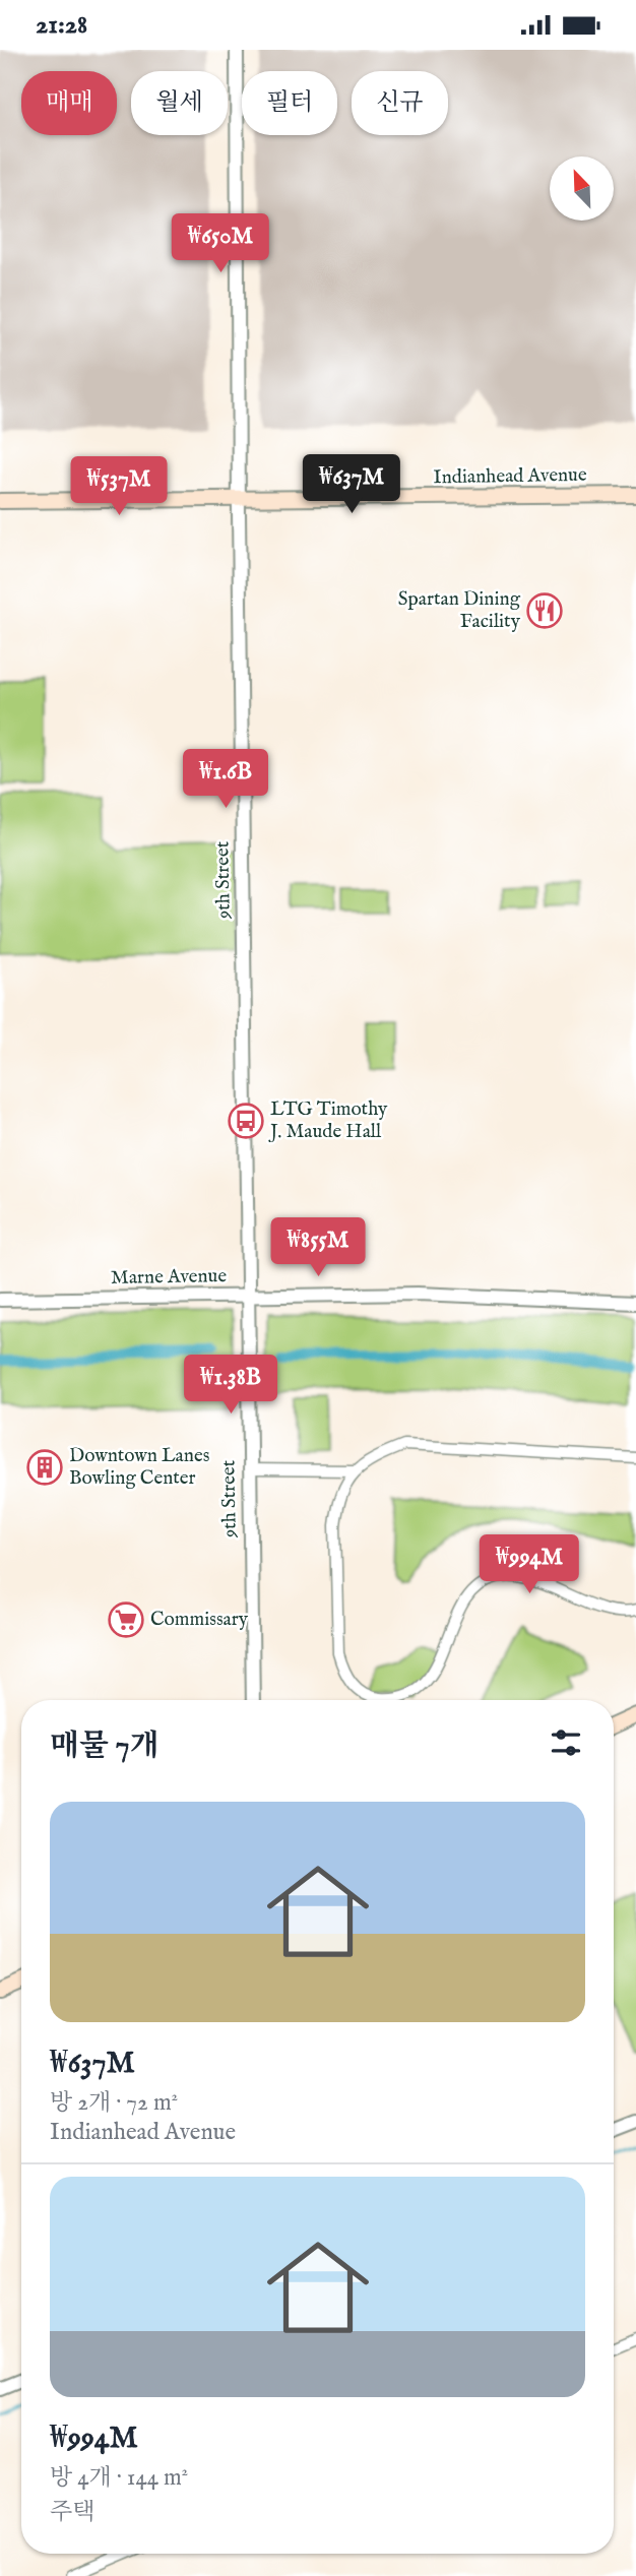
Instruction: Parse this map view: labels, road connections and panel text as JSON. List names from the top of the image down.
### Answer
{
  "streets": {
    "main road": ["Indianhead Avenue"],
    "street": ["9th Street", "Marne Avenue"]
  },
  "crossings": [
    ["Indianhead Avenue", "9th Street"],
    ["9th Street", "Marne Avenue"]
  ],
  "places": {
    "restaurant": ["Spartan Dining Facility"],
    "bus stop": ["LTG Timothy J. Maude Hall"],
    "building": ["Downtown Lanes Bowling Center"],
    "supermarket": ["Commissary"]
  },
  "north": "top left",
  "page": {
    "status": "21:28",
    "chip": [
      "매매",
      "월세",
      "필터",
      "신규"
    ],
    "price": [
      "₩650M",
      "₩637M",
      "₩537M",
      "₩1.6B",
      "₩855M",
      "₩1.38B",
      "₩994M"
    ],
    "heading": "매물 7개",
    "list": [
      {
        "name": "₩637M",
        "note": "방 2개 · 72 m² · Indianhead Avenue"
      },
      {
        "name": "₩994M",
        "note": "방 4개 · 144 m² · 주택"
      }
    ]
  }
}
